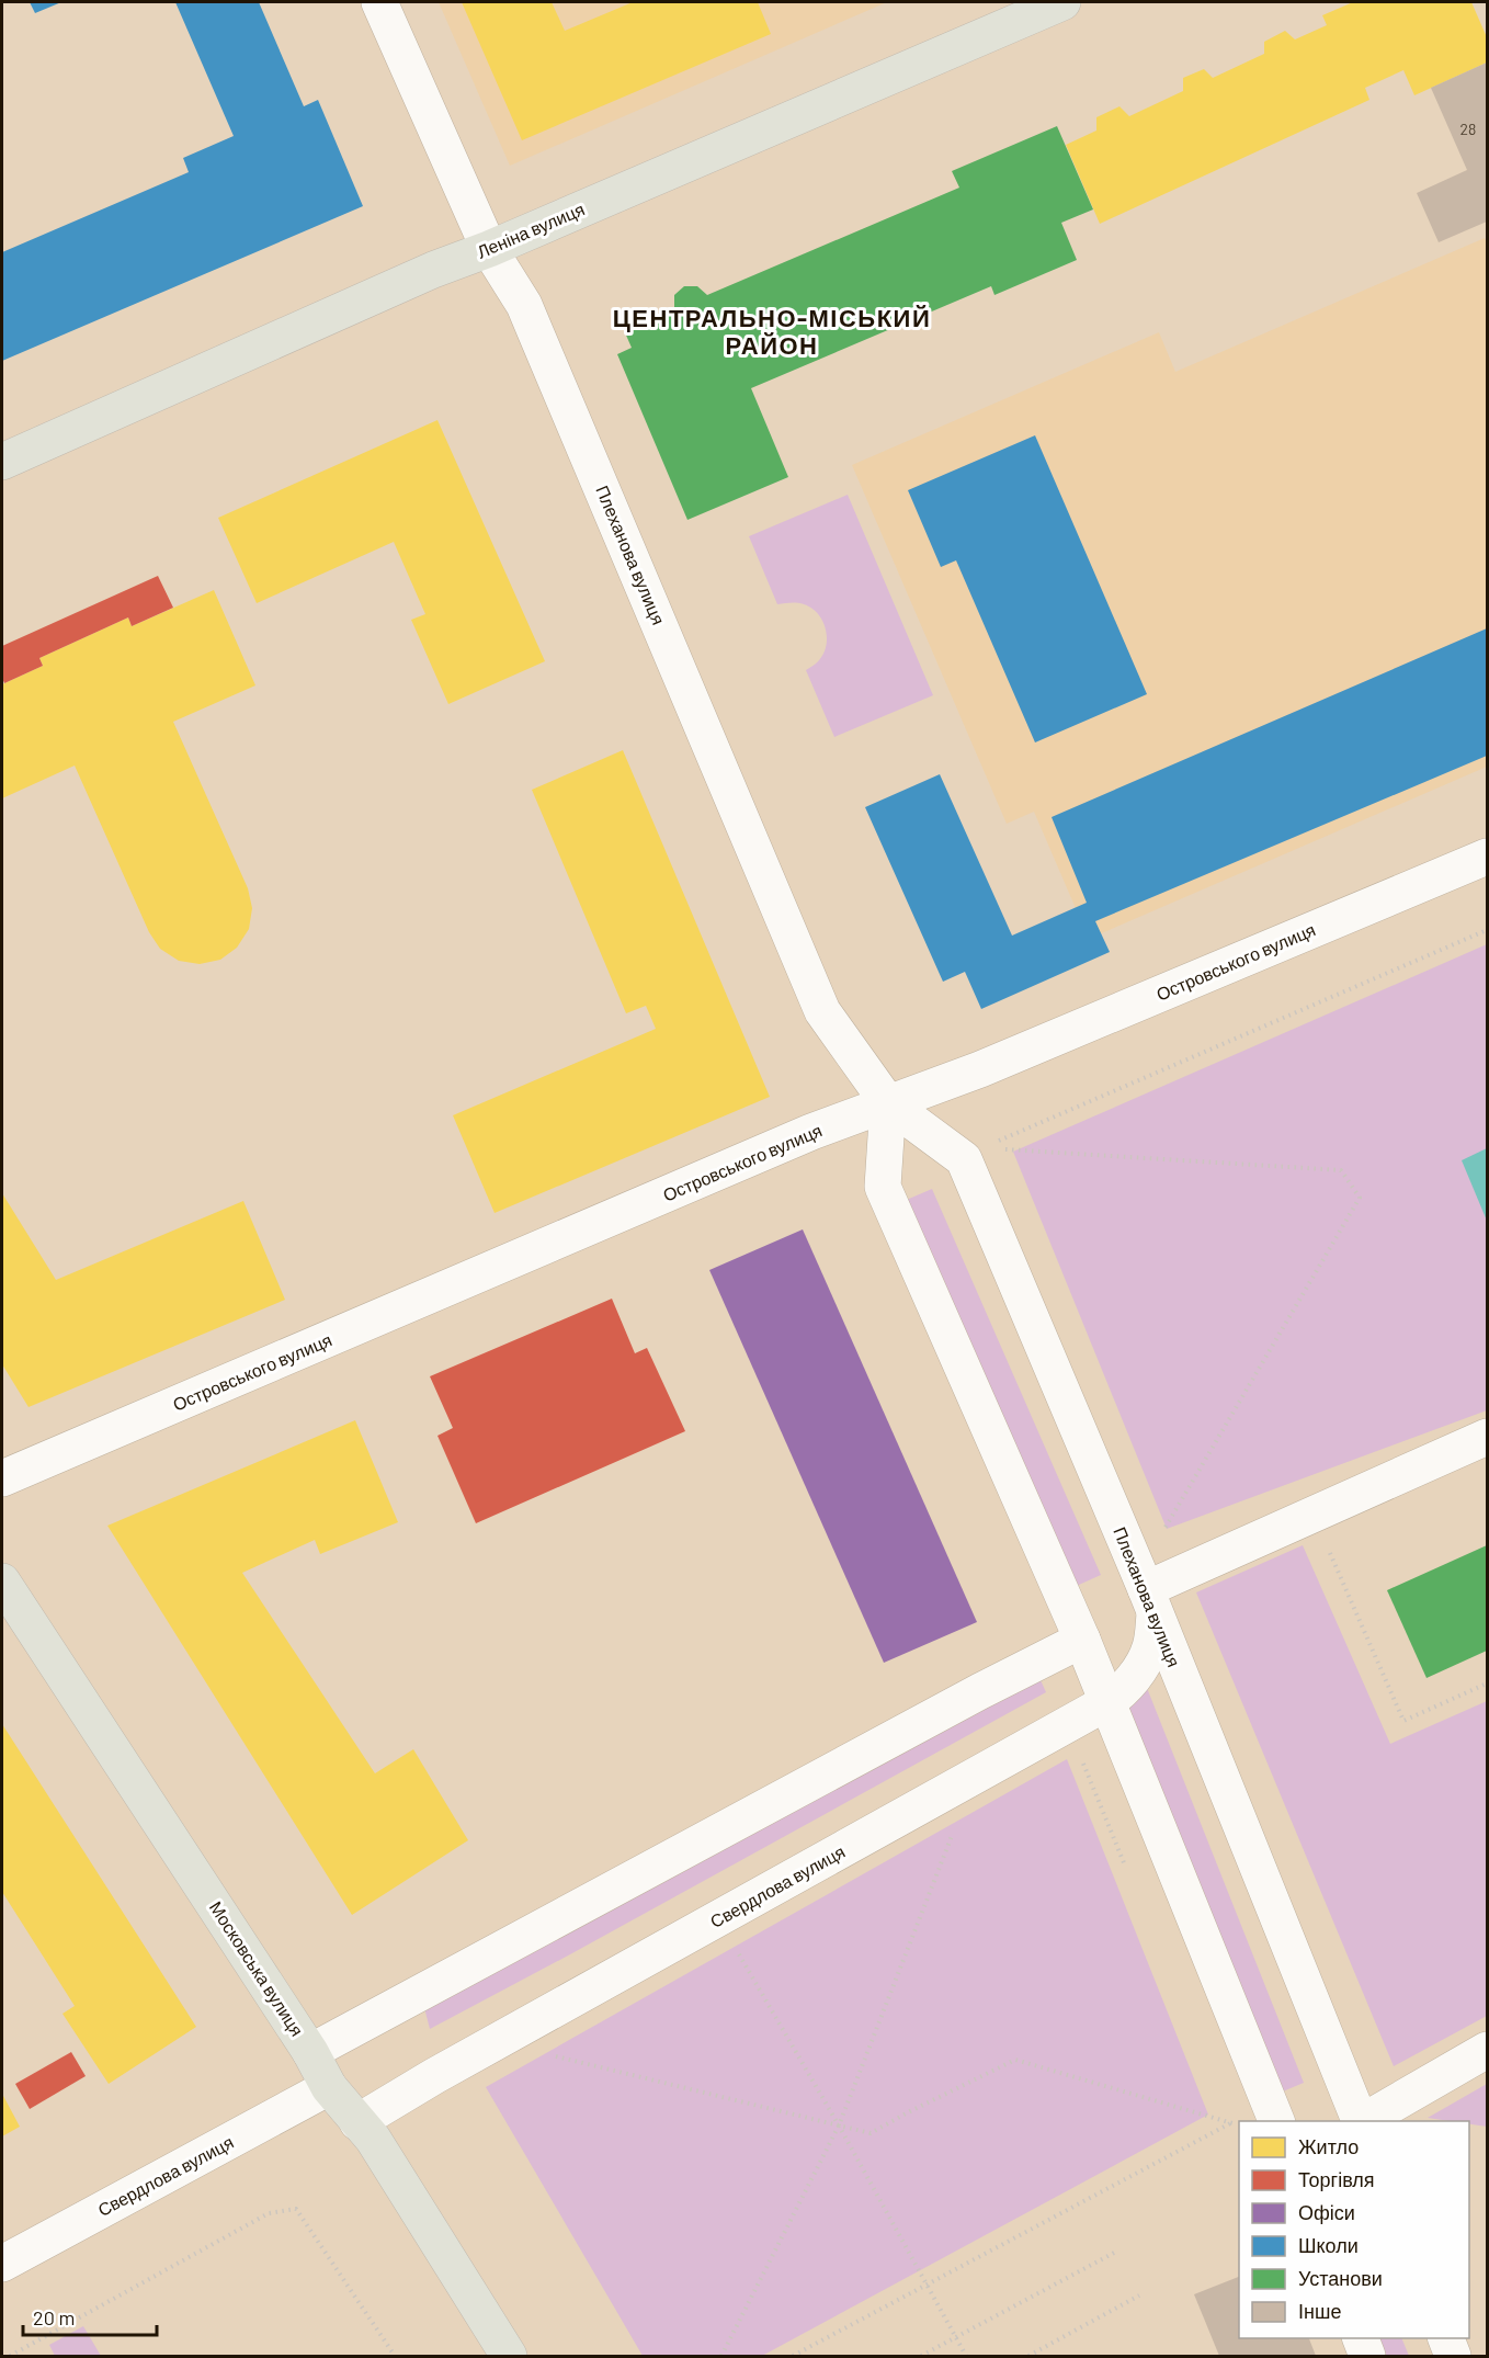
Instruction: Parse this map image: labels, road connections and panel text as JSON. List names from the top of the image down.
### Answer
{
  "streets": {
    "main road": ["Леніна вулиця", "Московська вулиця"],
    "street": ["Плеханова вулиця", "Островського вулиця", "Свердлова вулиця"]
  },
  "crossings": [
    ["Леніна вулиця", "Плеханова вулиця"],
    ["Плеханова вулиця", "Островського вулиця"],
    ["Плеханова вулиця", "Свердлова вулиця"],
    ["Свердлова вулиця", "Московська вулиця"]
  ],
  "districts": ["ЦЕНТРАЛЬНО-МІСЬКИЙ РАЙОН"],
  "house_numbers": ["28"],
  "legend": [
    "Житло",
    "Торгівля",
    "Офіси",
    "Школи",
    "Установи",
    "Інше"
  ],
  "scale_bar": "20 m"
}
